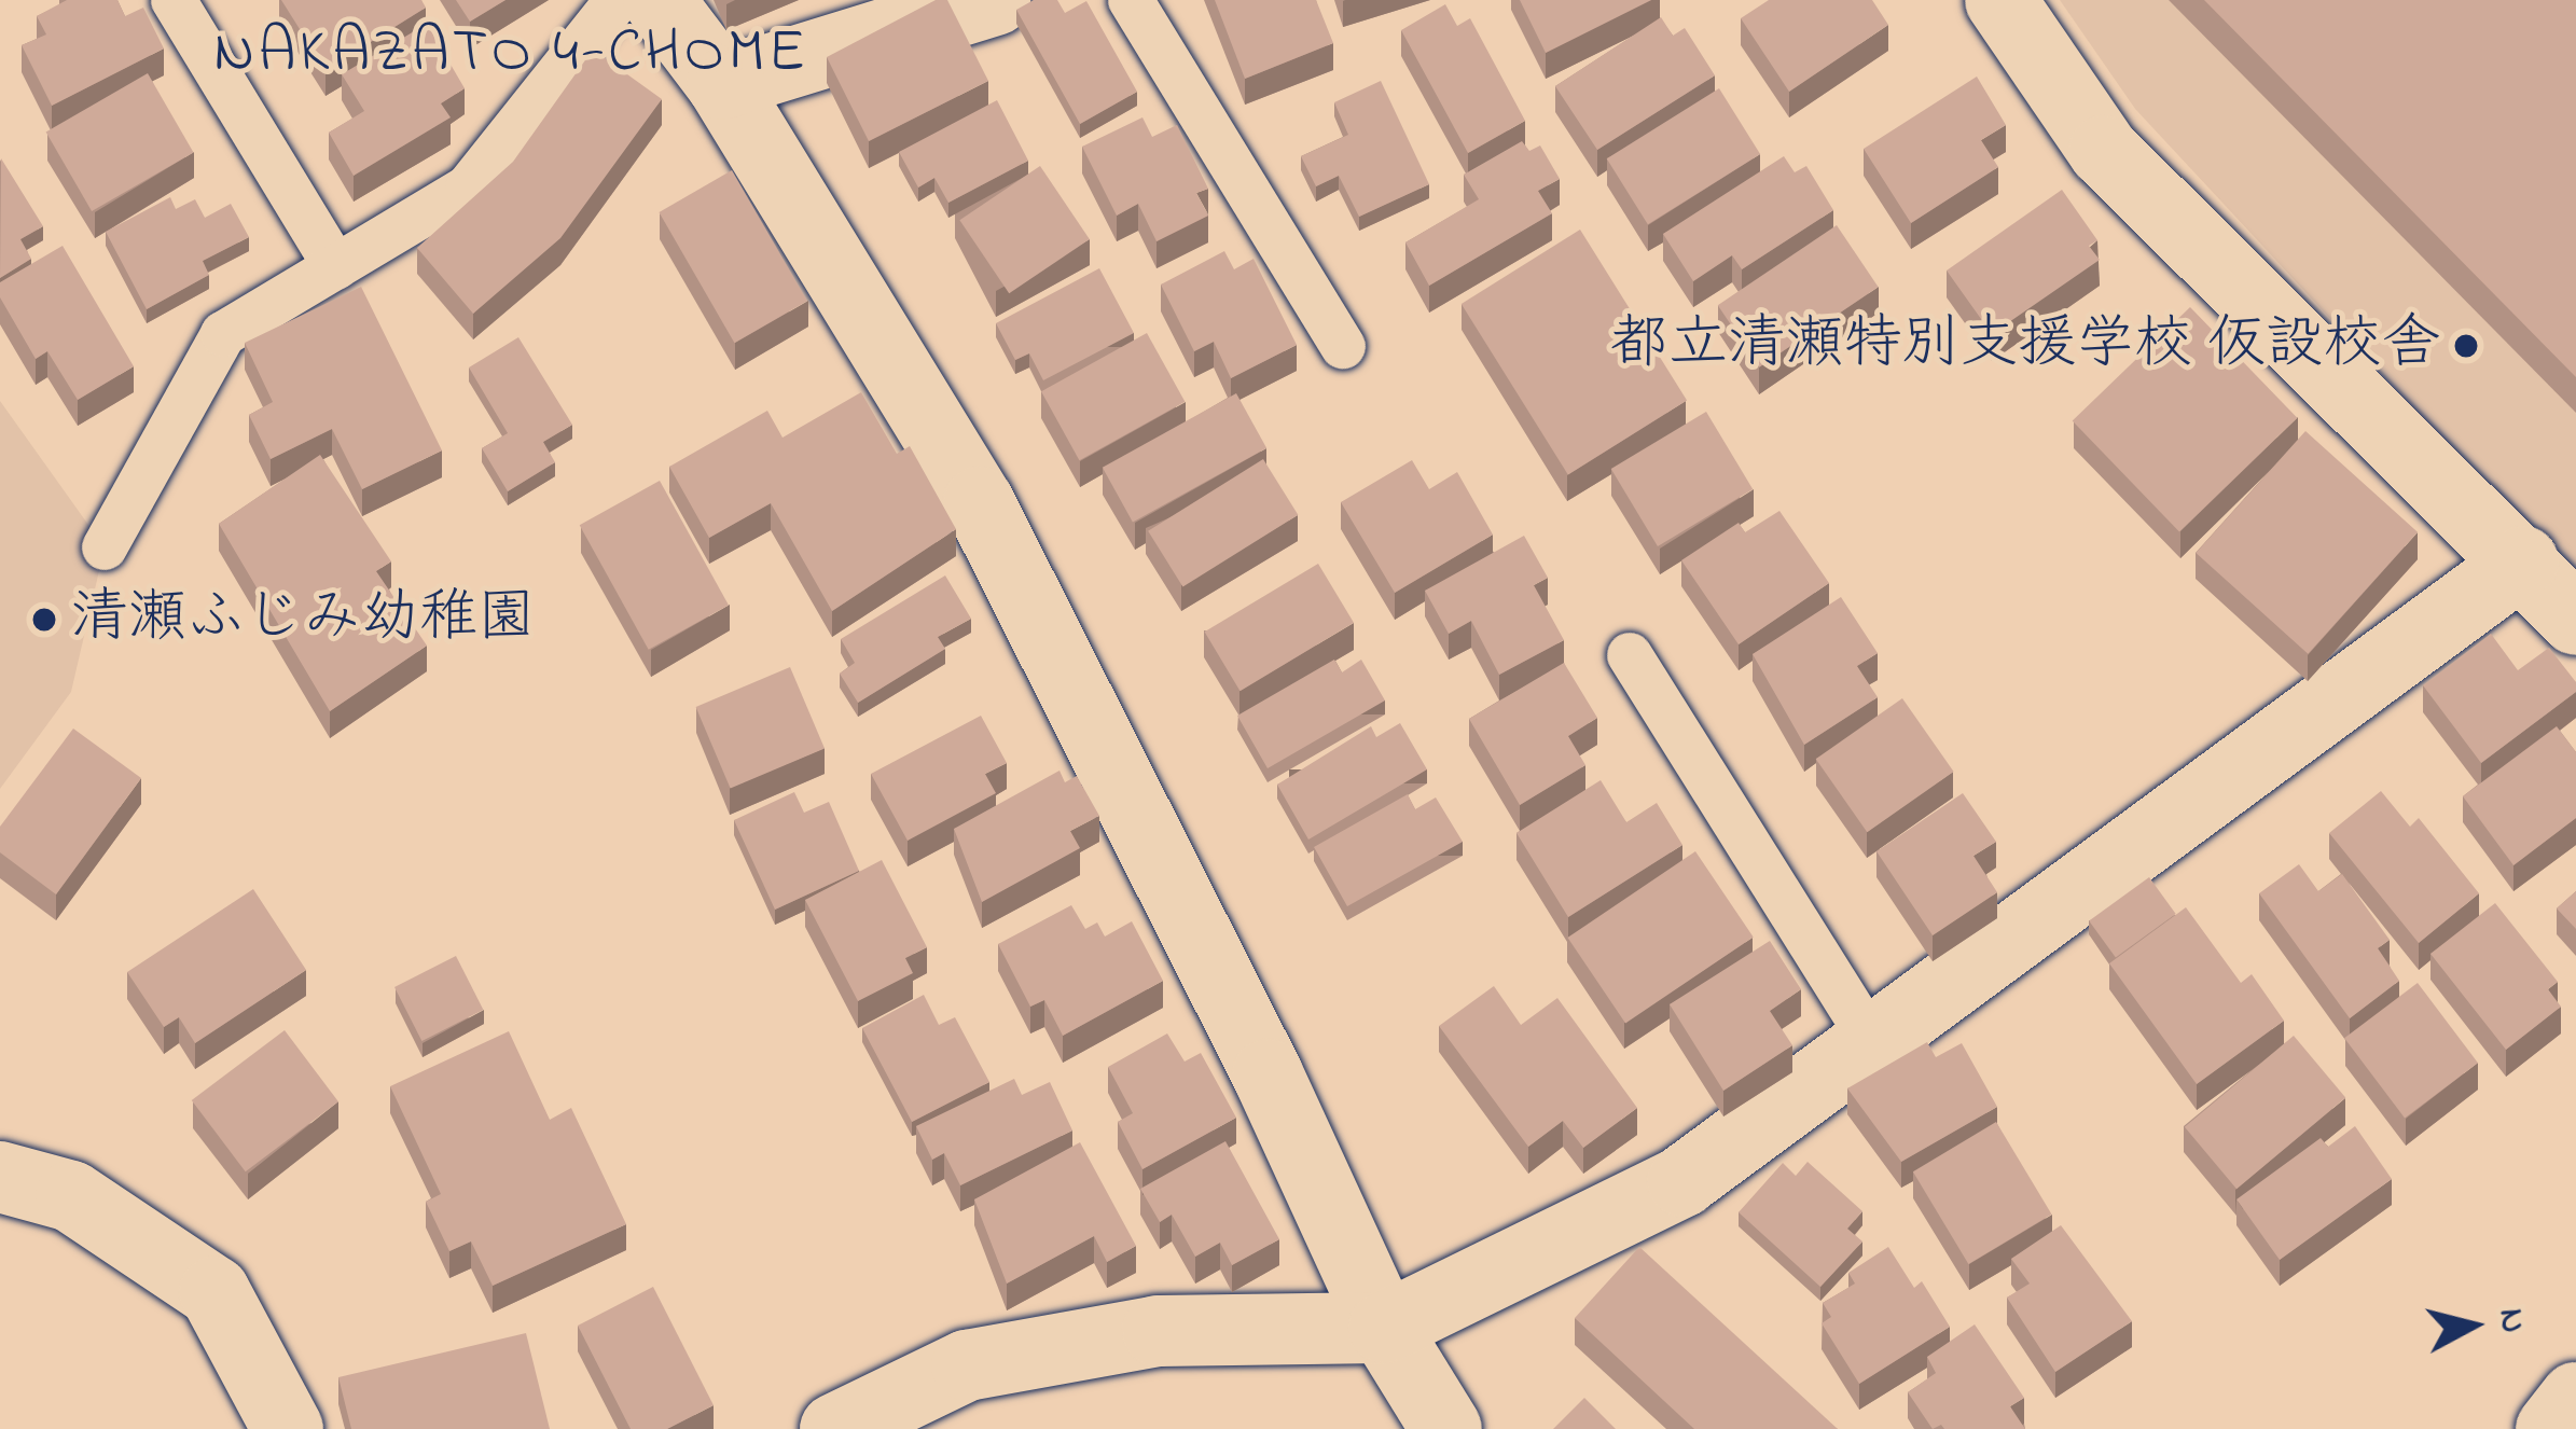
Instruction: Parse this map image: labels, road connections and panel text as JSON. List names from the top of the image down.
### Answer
{
  "districts": ["NAKAZATO 4-CHOME"],
  "places": ["都立清瀬特別支援学校 仮設校舎", "清瀬ふじみ幼稚園"],
  "north": "right"
}
